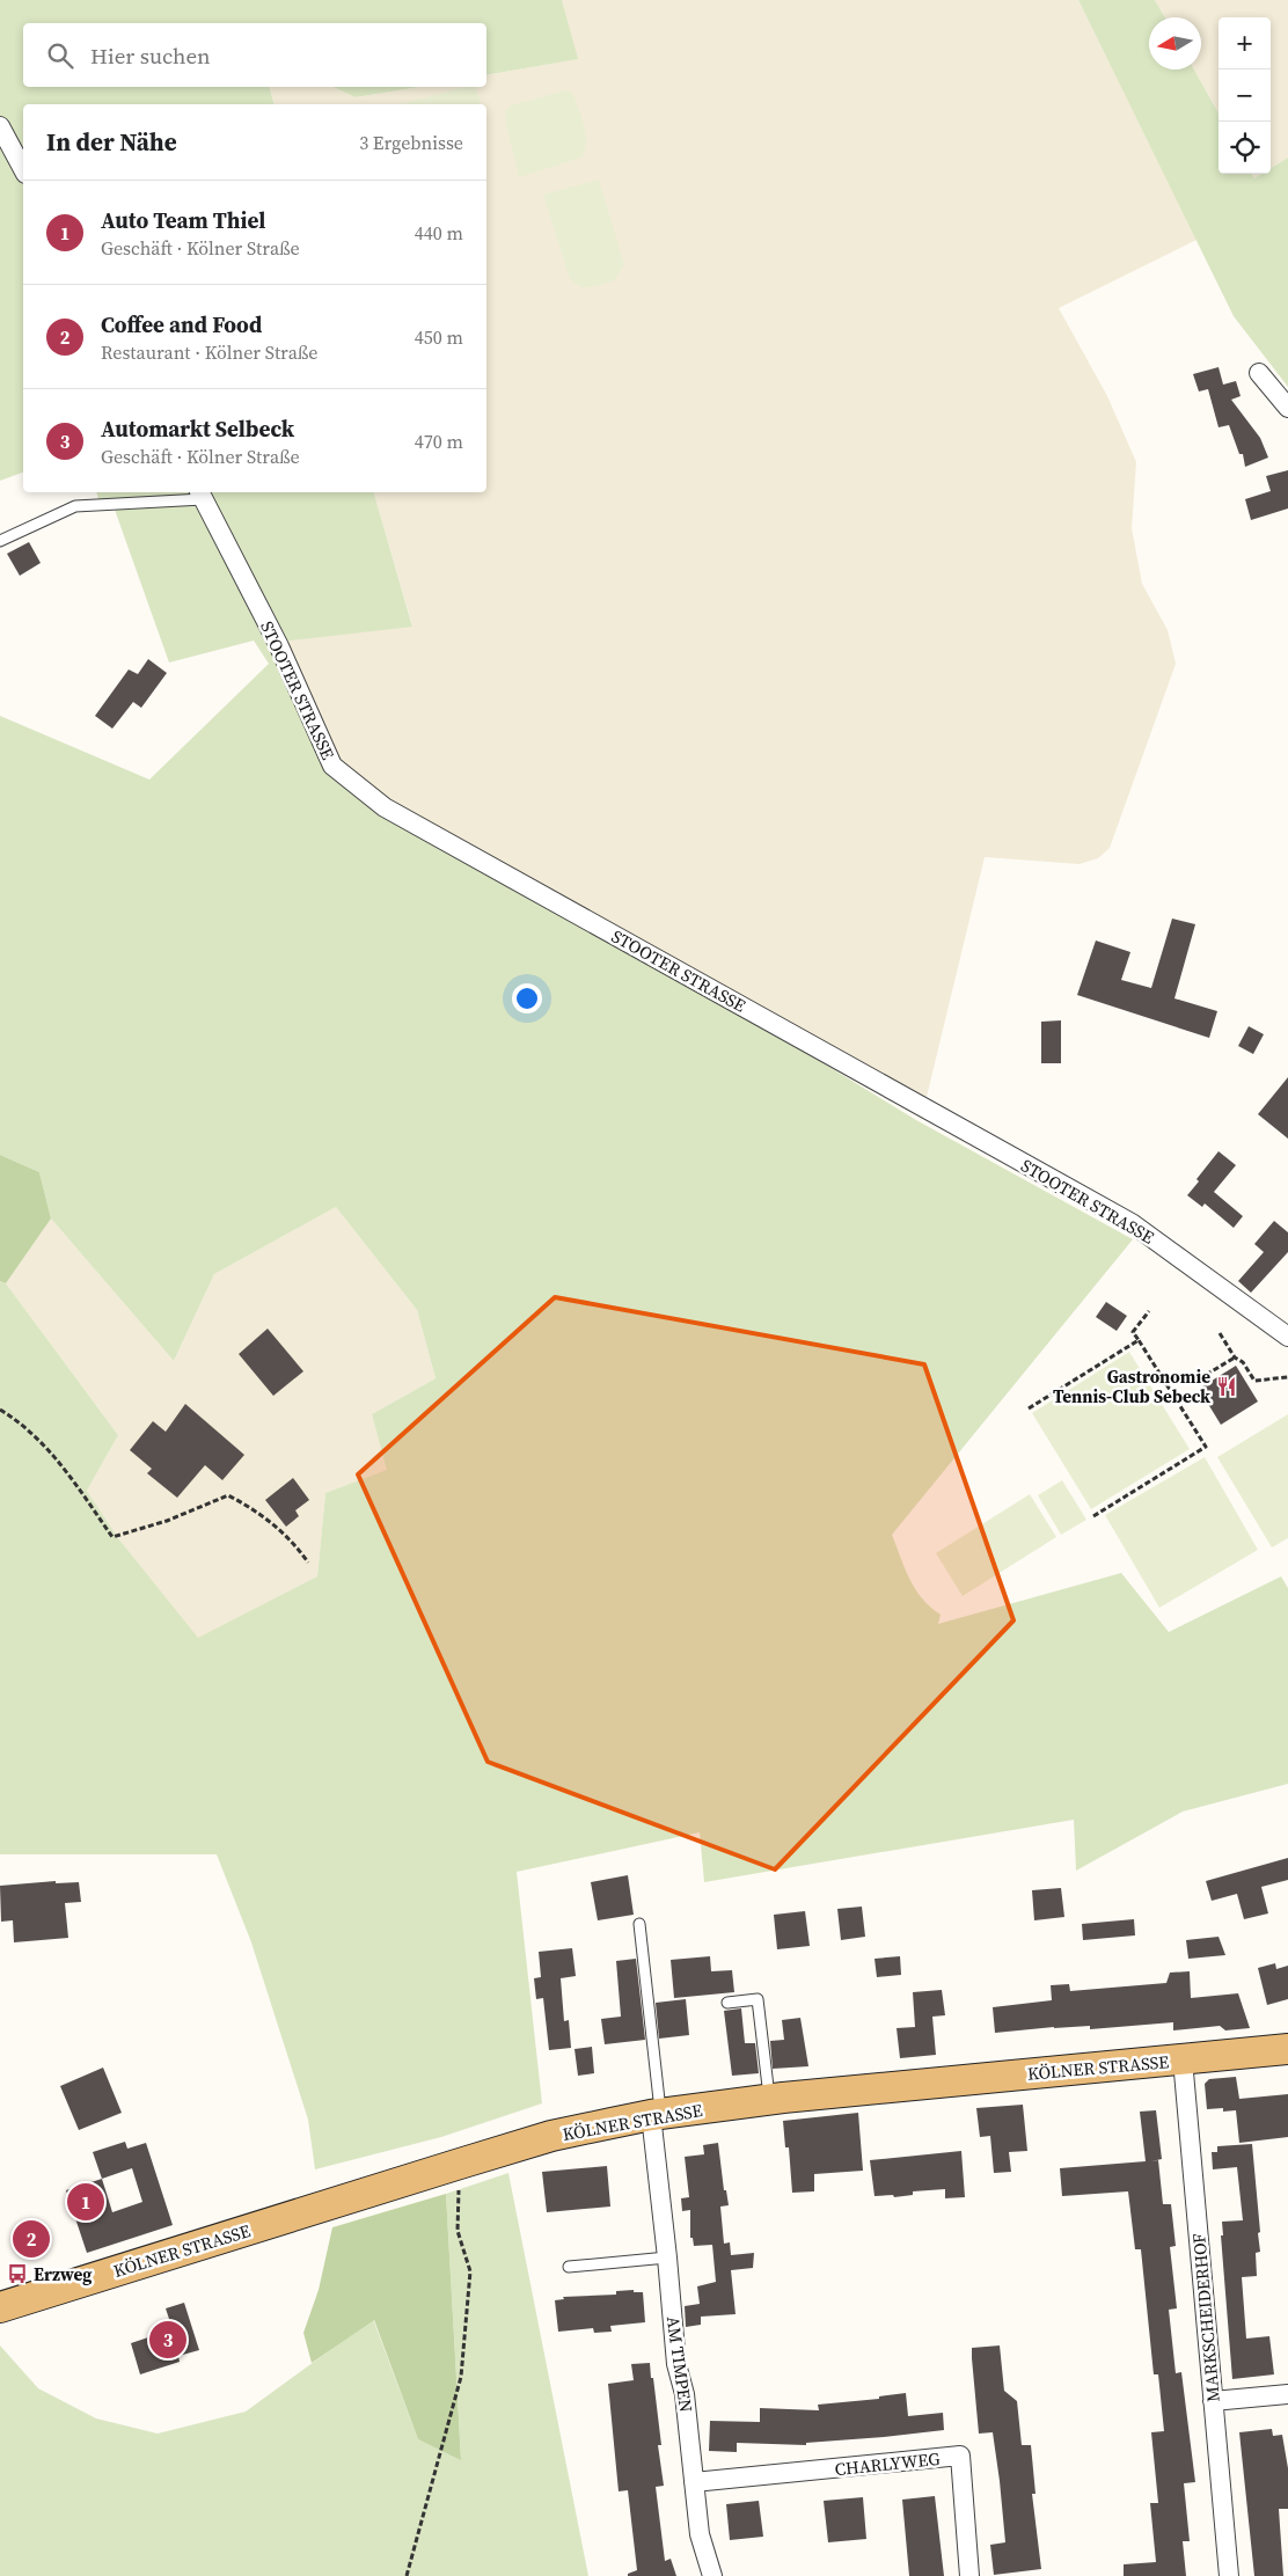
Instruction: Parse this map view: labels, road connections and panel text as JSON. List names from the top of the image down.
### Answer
{
  "streets": {
    "main road": ["KÖLNER STRASSE"],
    "street": [
      "STOOTER STRASSE",
      "MARKSCHEIDERHOF",
      "AM TIMPEN",
      "CHARLYWEG"
    ]
  },
  "crossings": [
    ["KÖLNER STRASSE", "MARKSCHEIDERHOF"],
    ["KÖLNER STRASSE", "AM TIMPEN"],
    ["AM TIMPEN", "CHARLYWEG"]
  ],
  "places": {
    "restaurant": ["Gastronomie Tennis-Club Sebeck"],
    "bus stop": ["Erzweg"]
  },
  "north": "left",
  "page": {
    "map_buttons": ["+", "−"],
    "search": "Hier suchen",
    "heading": ["In der Nähe", "3 Ergebnisse"],
    "list": [
      {
        "mark": "1",
        "name": "Auto Team Thiel",
        "note": "Geschäft · Kölner Straße",
        "value": "440 m"
      },
      {
        "mark": "2",
        "name": "Coffee and Food",
        "note": "Restaurant · Kölner Straße",
        "value": "450 m"
      },
      {
        "mark": "3",
        "name": "Automarkt Selbeck",
        "note": "Geschäft · Kölner Straße",
        "value": "470 m"
      }
    ],
    "pins": ["1", "2", "3"]
  }
}
